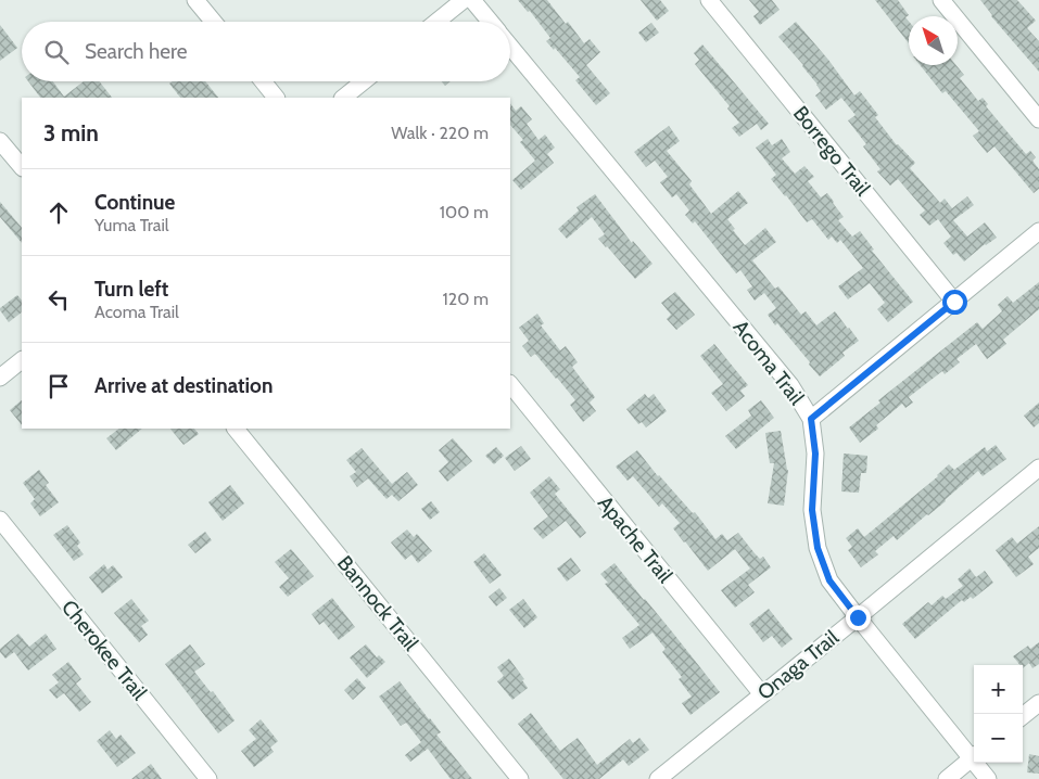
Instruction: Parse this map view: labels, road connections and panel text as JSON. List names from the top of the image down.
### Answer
{
  "streets": {
    "street": [
      "Borrego Trail",
      "Acoma Trail",
      "Apache Trail",
      "Bannock Trail",
      "Cherokee Trail",
      "Onaga Trail"
    ]
  },
  "crossings": [
    ["Acoma Trail", "Onaga Trail"],
    ["Apache Trail", "Onaga Trail"]
  ],
  "north": "top left",
  "page": {
    "search": "Search here",
    "heading": ["3 min", "Walk · 220 m"],
    "list": [
      ["Continue", "Yuma Trail", "100 m"],
      ["Turn left", "Acoma Trail", "120 m"],
      "Arrive at destination"
    ],
    "map_buttons": ["+", "−"]
  }
}
